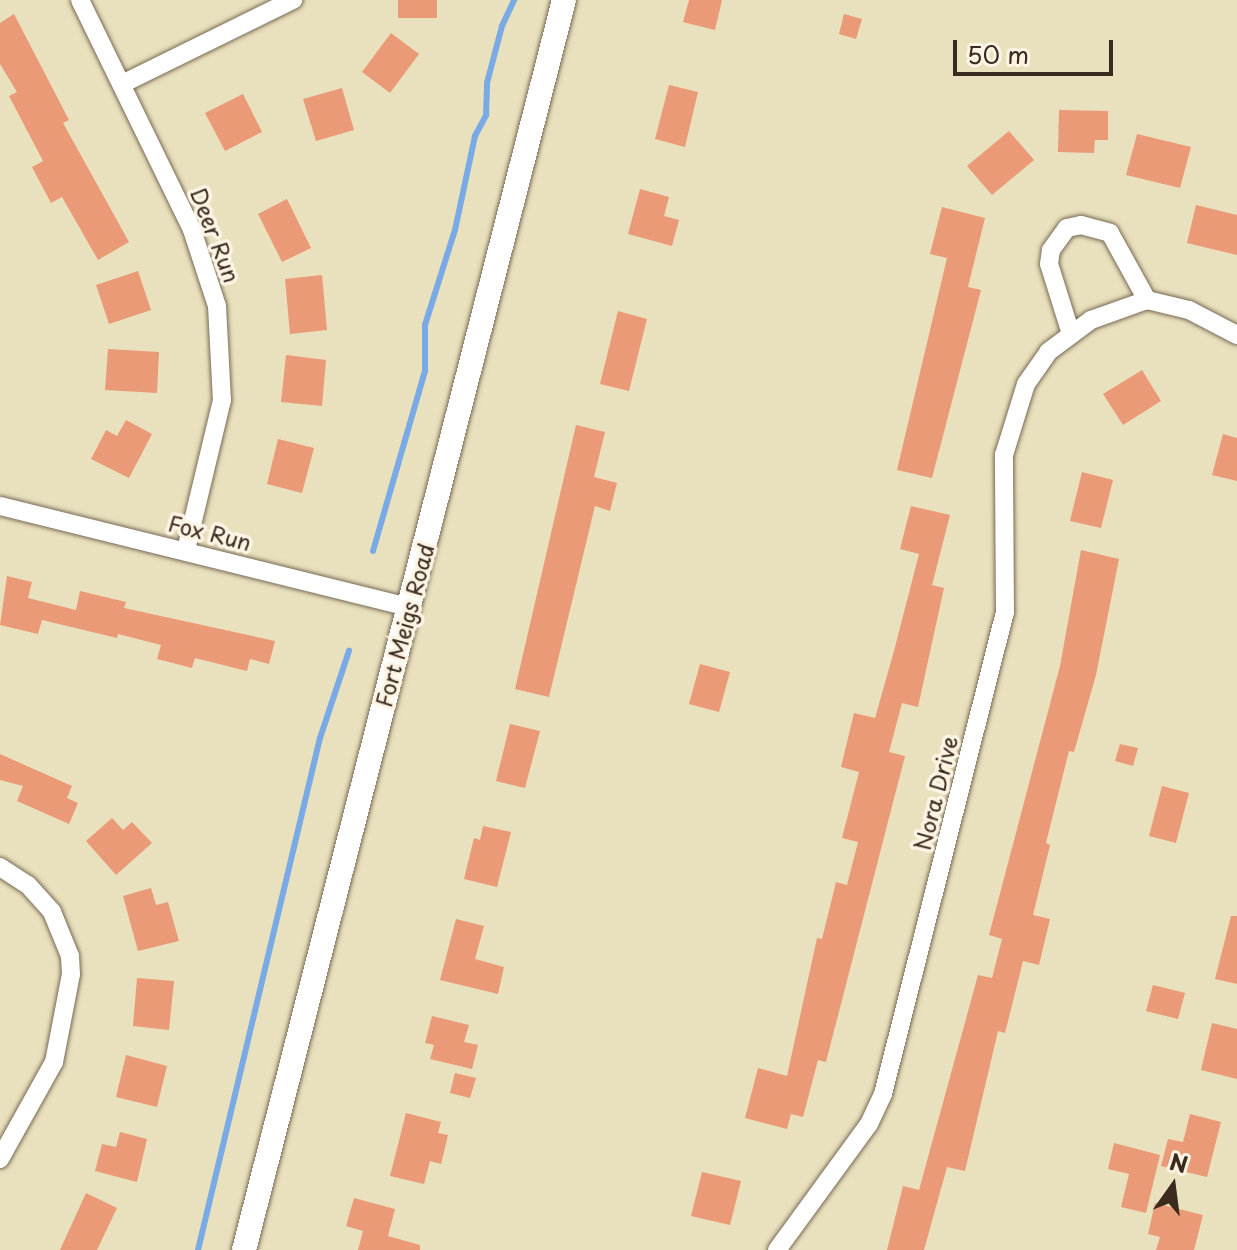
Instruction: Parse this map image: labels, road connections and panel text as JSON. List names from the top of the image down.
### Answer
{
  "streets": {
    "street": [
      "Deer Run",
      "Fox Run",
      "Fort Meigs Road",
      "Nora Drive"
    ]
  },
  "crossings": [
    ["Deer Run", "Fox Run"],
    ["Fox Run", "Fort Meigs Road"]
  ],
  "scale_bar": "50 m",
  "north": "top"
}
